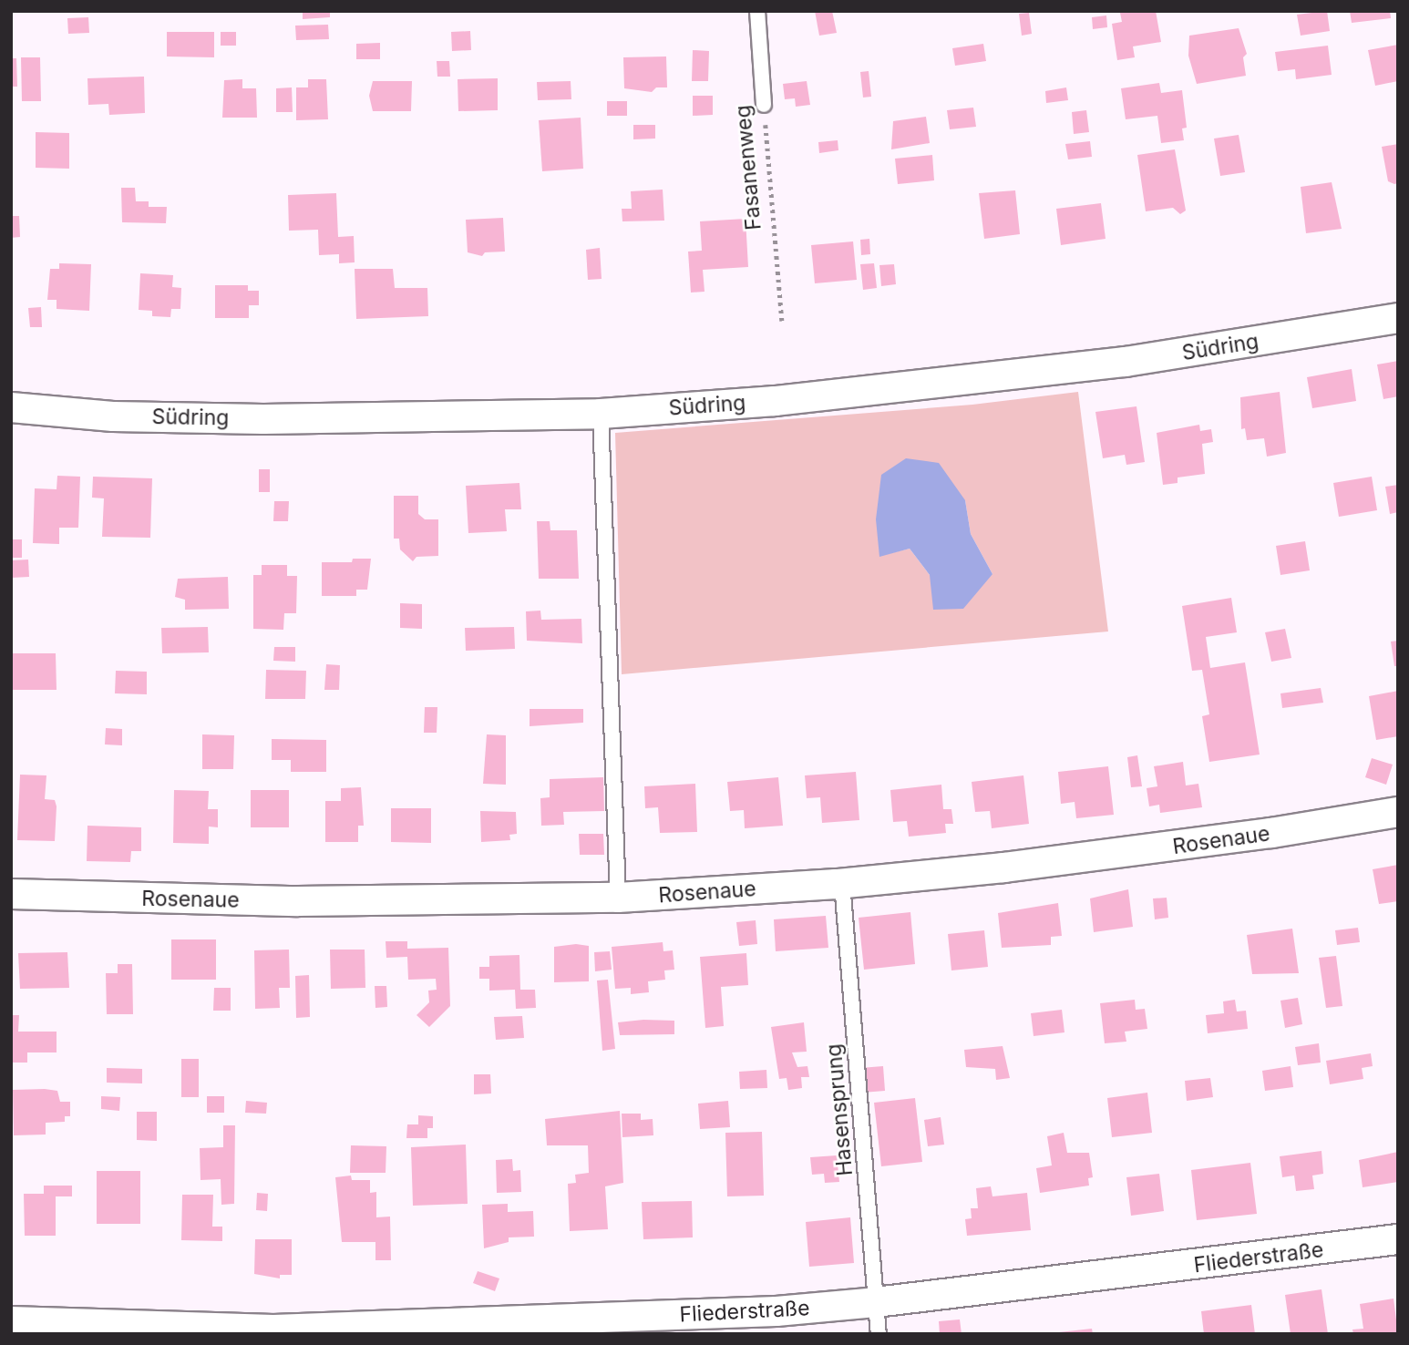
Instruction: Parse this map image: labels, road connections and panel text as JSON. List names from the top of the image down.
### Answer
{
  "streets": {
    "street": ["Südring", "Rosenaue", "Fliederstraße"],
    "lane": ["Fasanenweg", "Hasensprung"]
  },
  "crossings": [
    ["Rosenaue", "Hasensprung"],
    ["Hasensprung", "Fliederstraße"]
  ]
}
